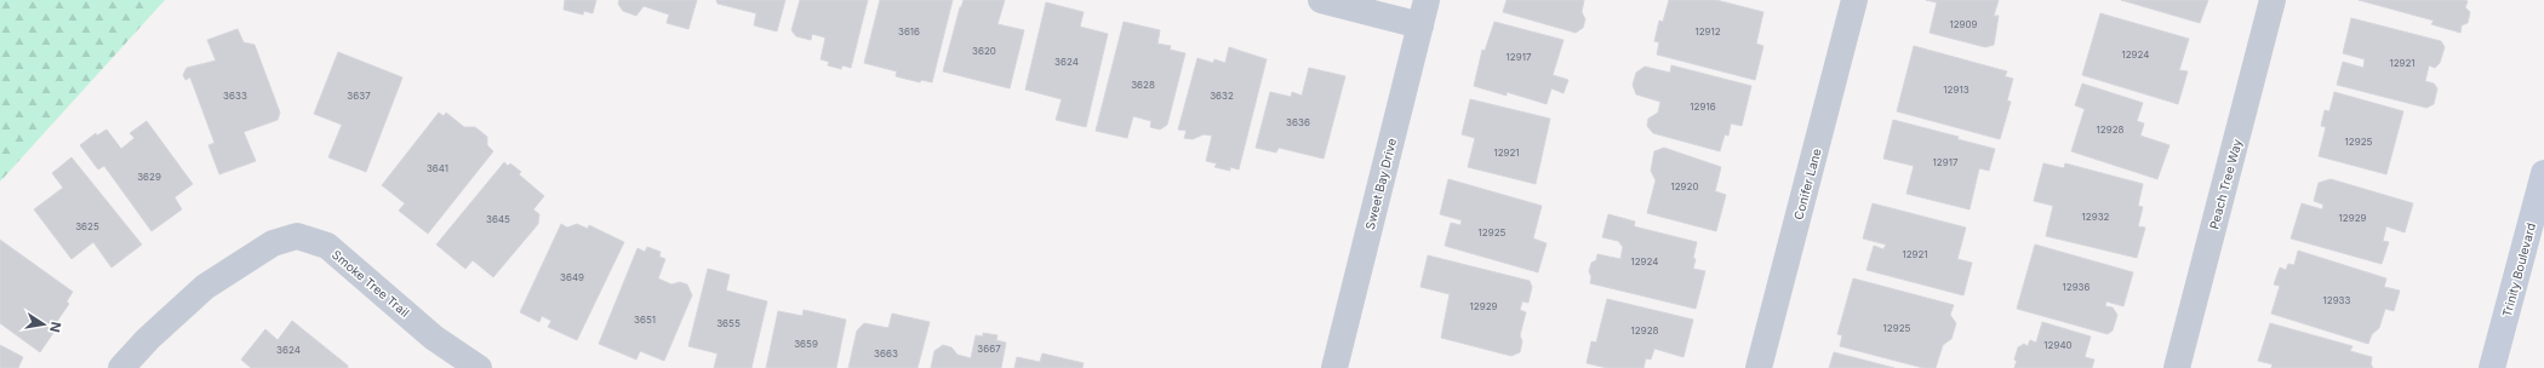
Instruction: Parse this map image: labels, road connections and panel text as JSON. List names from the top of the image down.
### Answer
{
  "streets": {
    "main road": ["Trinity Boulevard"],
    "street": [
      "Sweet Bay Drive",
      "Conifer Lane",
      "Peach Tree Way",
      "Smoke Tree Trail"
    ]
  },
  "house_numbers": [
    "12909",
    "3616",
    "12912",
    "3620",
    "12924",
    "12917",
    "3624",
    "12921",
    "3628",
    "12913",
    "3633",
    "3637",
    "3632",
    "12916",
    "3636",
    "12928",
    "12925",
    "12921",
    "12917",
    "3641",
    "3629",
    "12920",
    "12932",
    "12929",
    "3645",
    "3625",
    "12925",
    "12921",
    "12924",
    "3649",
    "12936",
    "12933",
    "12929",
    "3651",
    "3655",
    "12925",
    "12928",
    "3659",
    "12940",
    "3667",
    "3624",
    "3663"
  ],
  "north": "right"
}
